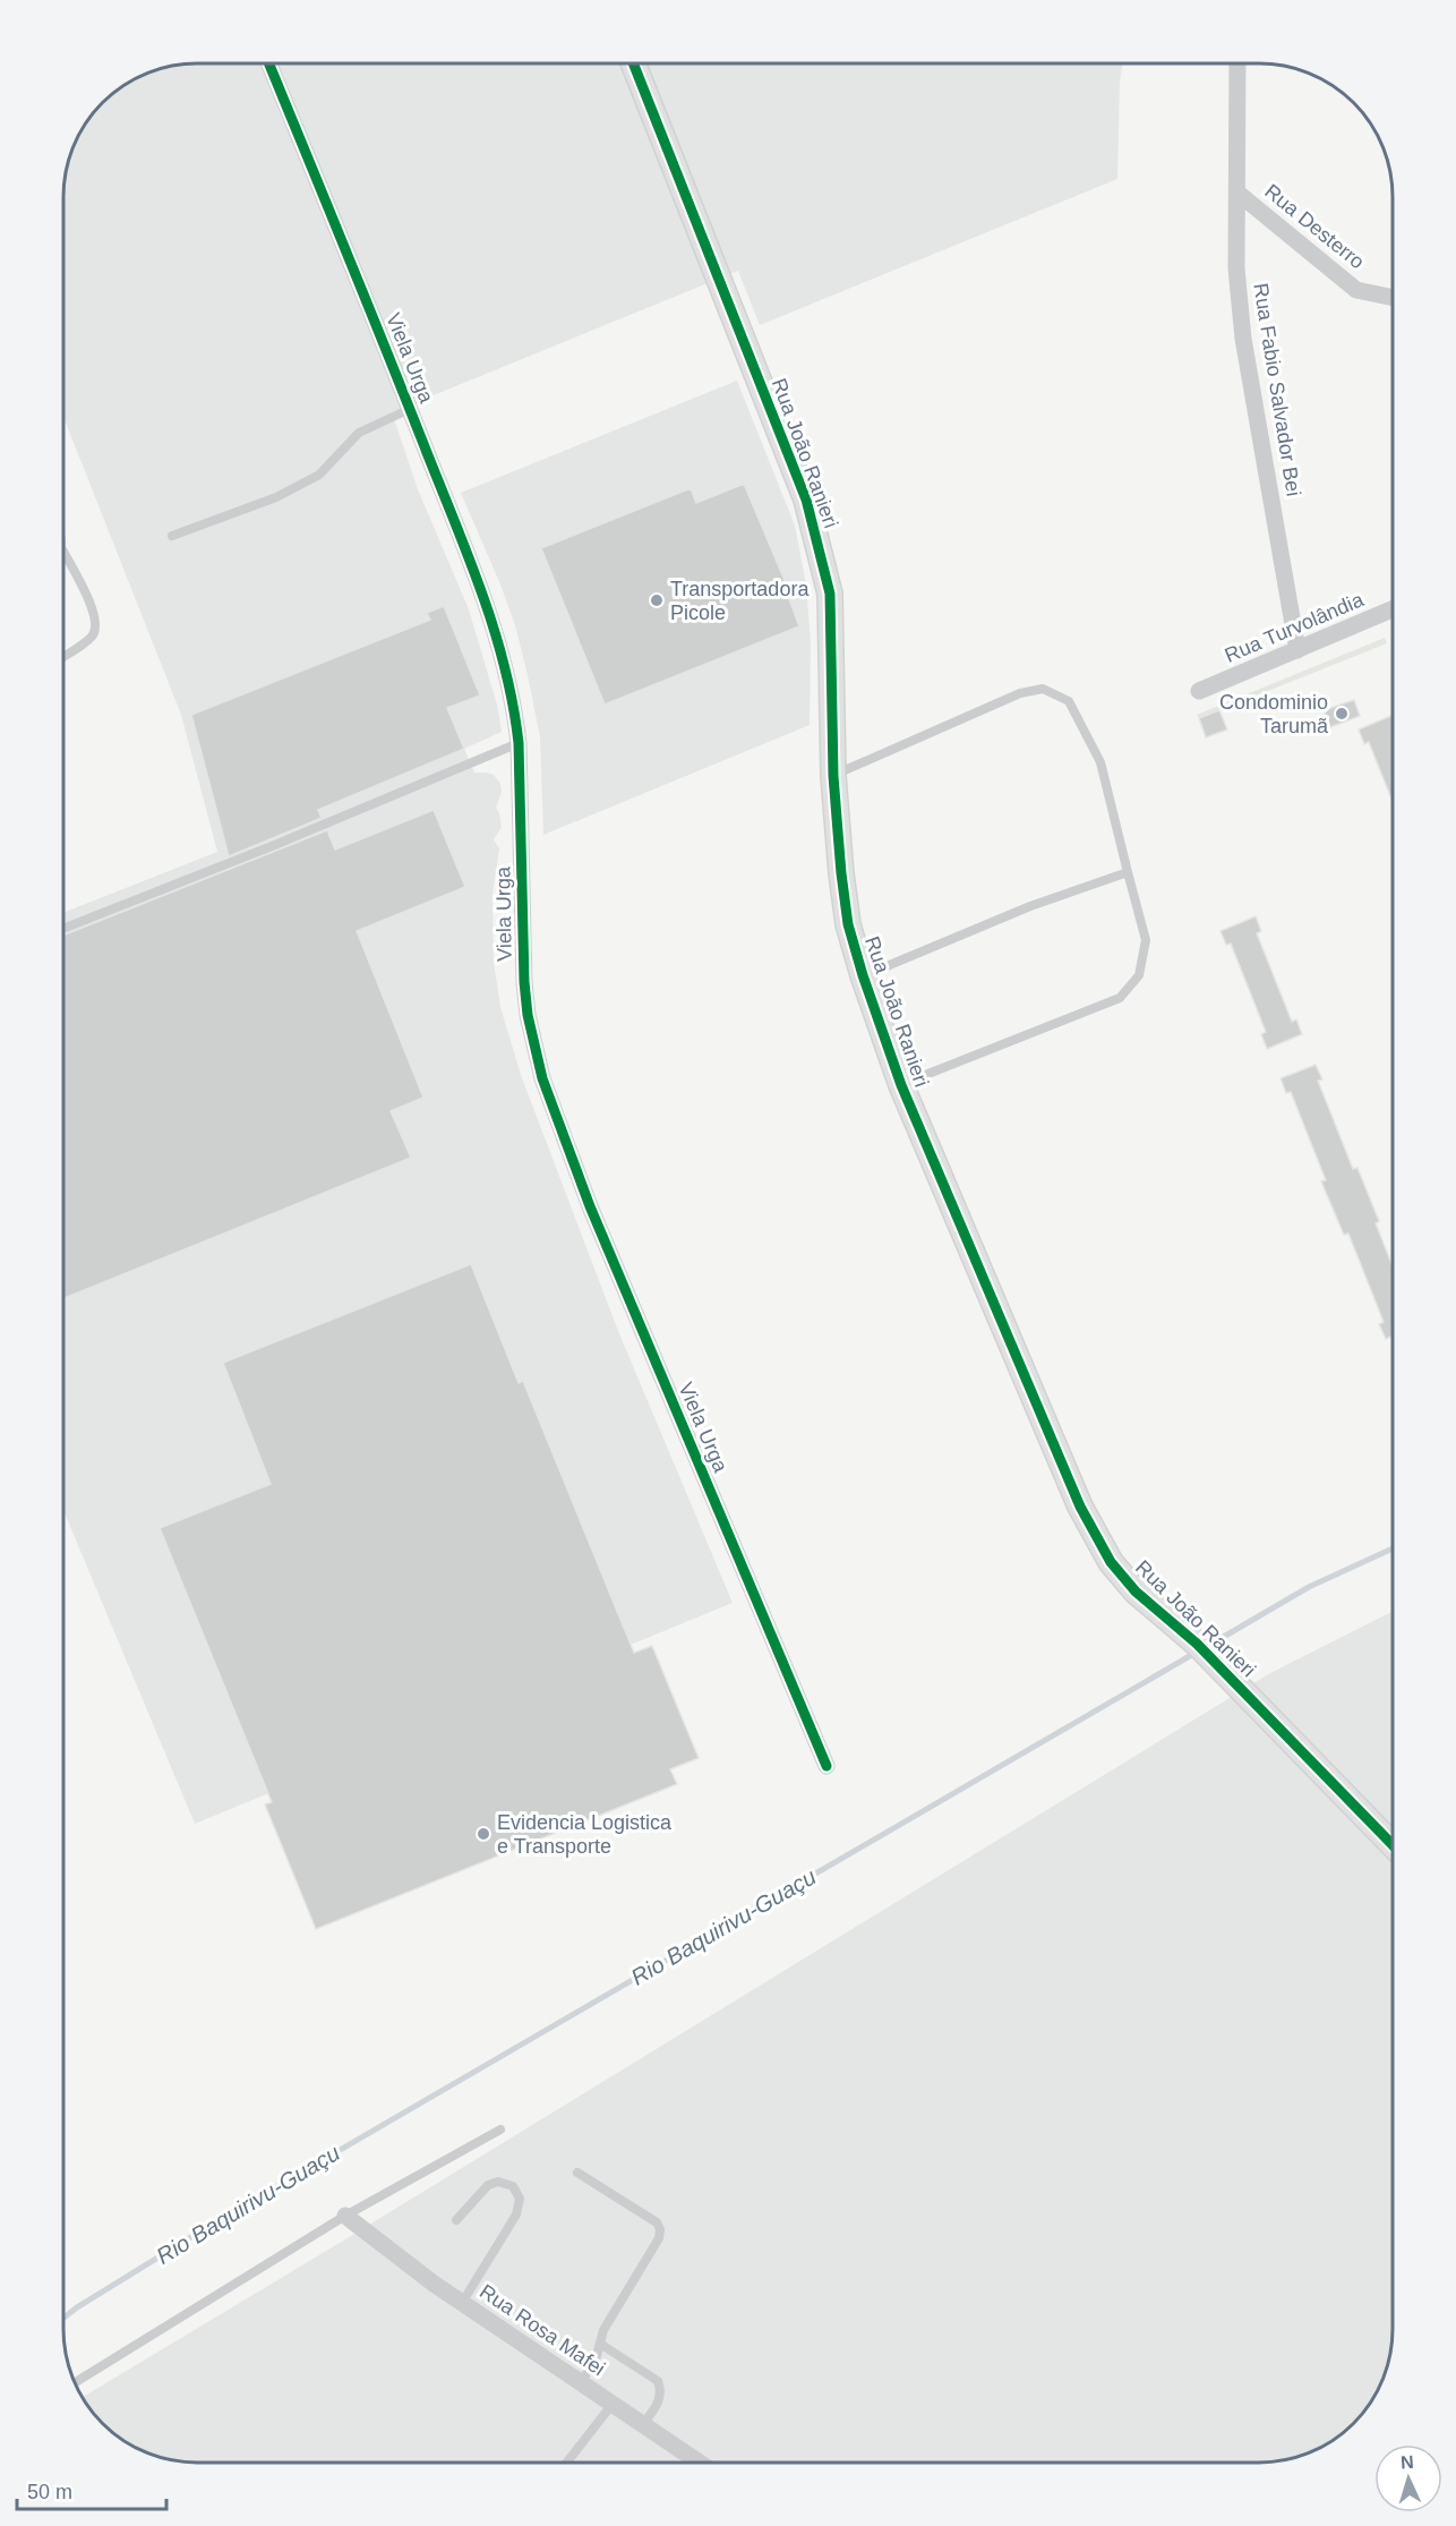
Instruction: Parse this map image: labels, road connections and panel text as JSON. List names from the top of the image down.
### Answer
{
  "streets": {
    "street": [
      "Rua Desterro",
      "Viela Urga",
      "Rua Fabio Salvador Bei",
      "Rua João Ranieri",
      "Rua Turvolândia",
      "Rua Rosa Mafei"
    ]
  },
  "crossings": [
    ["Rua Desterro", "Rua Fabio Salvador Bei"],
    ["Rua Fabio Salvador Bei", "Rua Turvolândia"]
  ],
  "water": ["Rio Baquirivu-Guaçu"],
  "places": ["Transportadora Picole", "Condominio Tarumã", "Evidencia Logistica e Transporte"],
  "scale_bar": "50 m",
  "north": "top"
}
